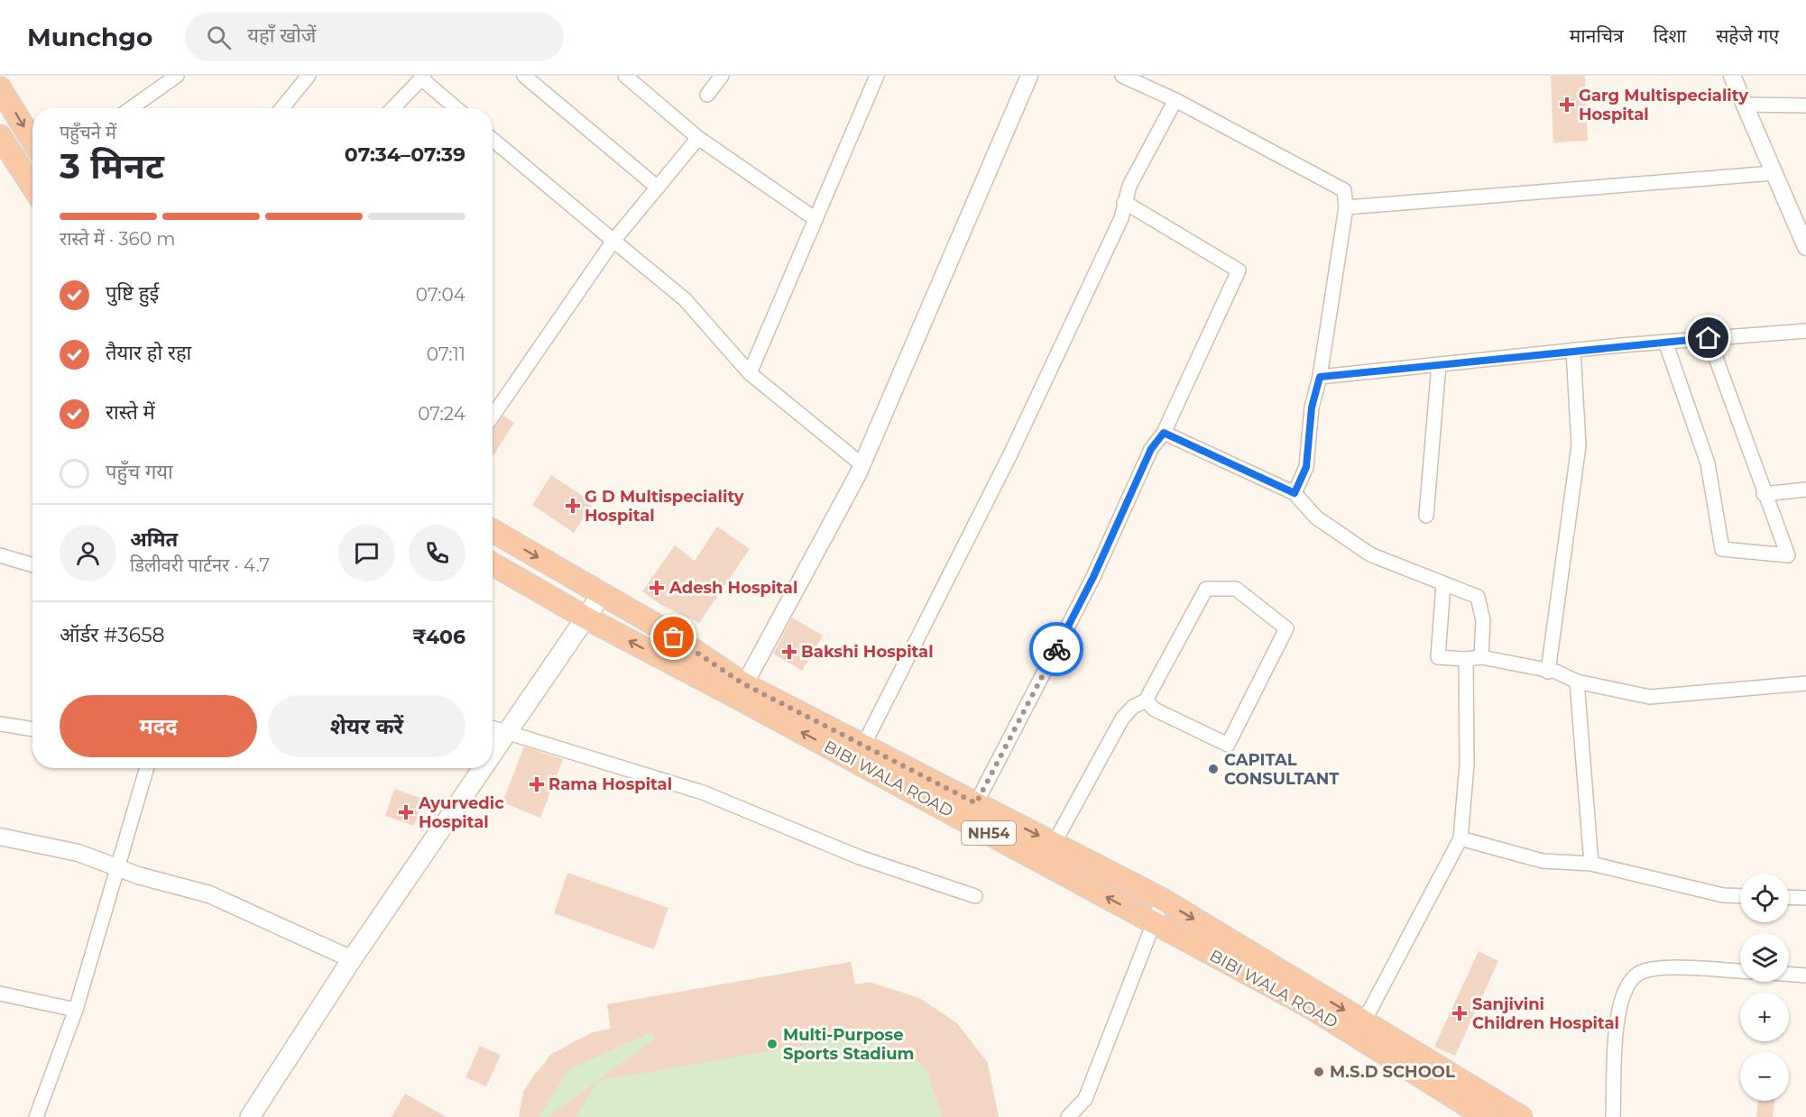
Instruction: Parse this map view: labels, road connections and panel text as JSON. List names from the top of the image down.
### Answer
{
  "streets": {
    "highway": ["BIBI WALA ROAD", "NH54"]
  },
  "crossings": [
    ["BIBI WALA ROAD", "NH54"]
  ],
  "places": {
    "health": [
      "Garg Multispeciality Hospital",
      "G D Multispeciality Hospital",
      "Adesh Hospital",
      "Bakshi Hospital",
      "Rama Hospital",
      "Ayurvedic Hospital",
      "Sanjivini Children Hospital"
    ],
    "other": ["CAPITAL CONSULTANT", "Multi-Purpose Sports Stadium", "M.S.D SCHOOL"]
  },
  "page": {
    "header": "Munchgo",
    "search": "यहाँ खोजें",
    "nav": ["मानचित्र", "दिशा", "सहेजे गए"],
    "heading": ["3 मिनट", "पहुँचने में", "07:34–07:39"],
    "panel": [
      "अमित",
      "डिलीवरी पार्टनर · 4.7",
      "ऑर्डर #3658",
      "₹406"
    ],
    "bar": "रास्ते में · 360 m",
    "list": [
      ["पुष्टि हुई", "07:04"],
      ["तैयार हो रहा", "07:11"],
      ["रास्ते में", "07:24"],
      "पहुँच गया"
    ],
    "buttons": ["मदद", "शेयर करें"],
    "map_buttons": ["+", "−"]
  }
}
